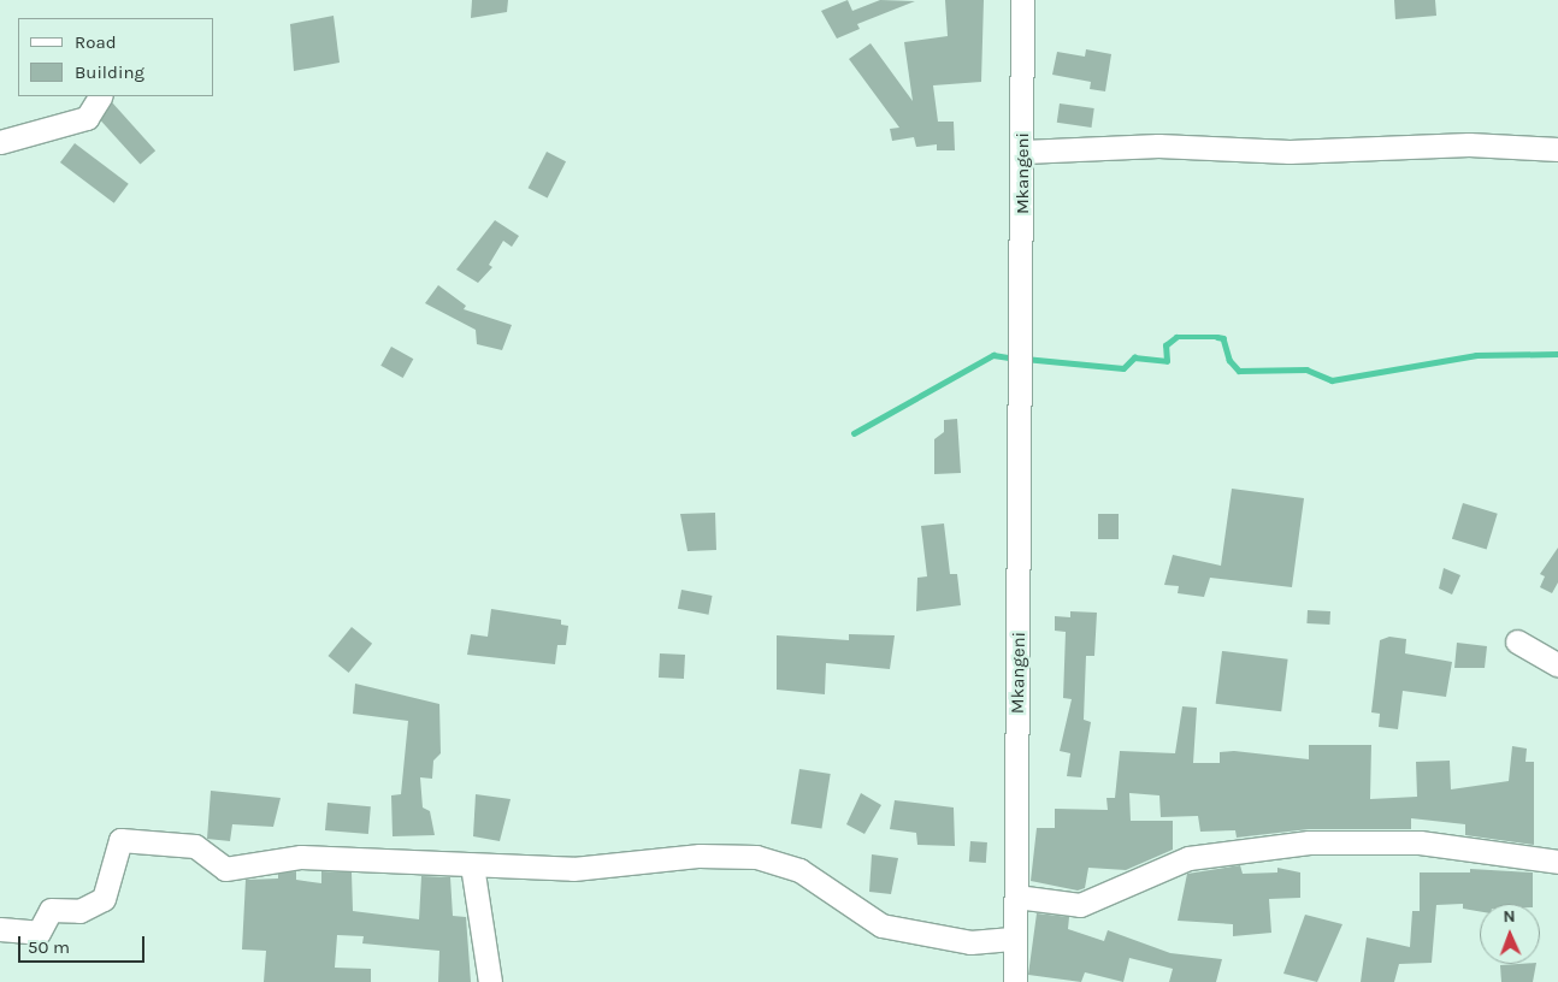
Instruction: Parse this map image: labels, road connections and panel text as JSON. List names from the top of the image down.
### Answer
{
  "streets": {
    "street": ["Mkangeni"]
  },
  "legend": ["Road", "Building"],
  "scale_bar": "50 m",
  "north": "top"
}
